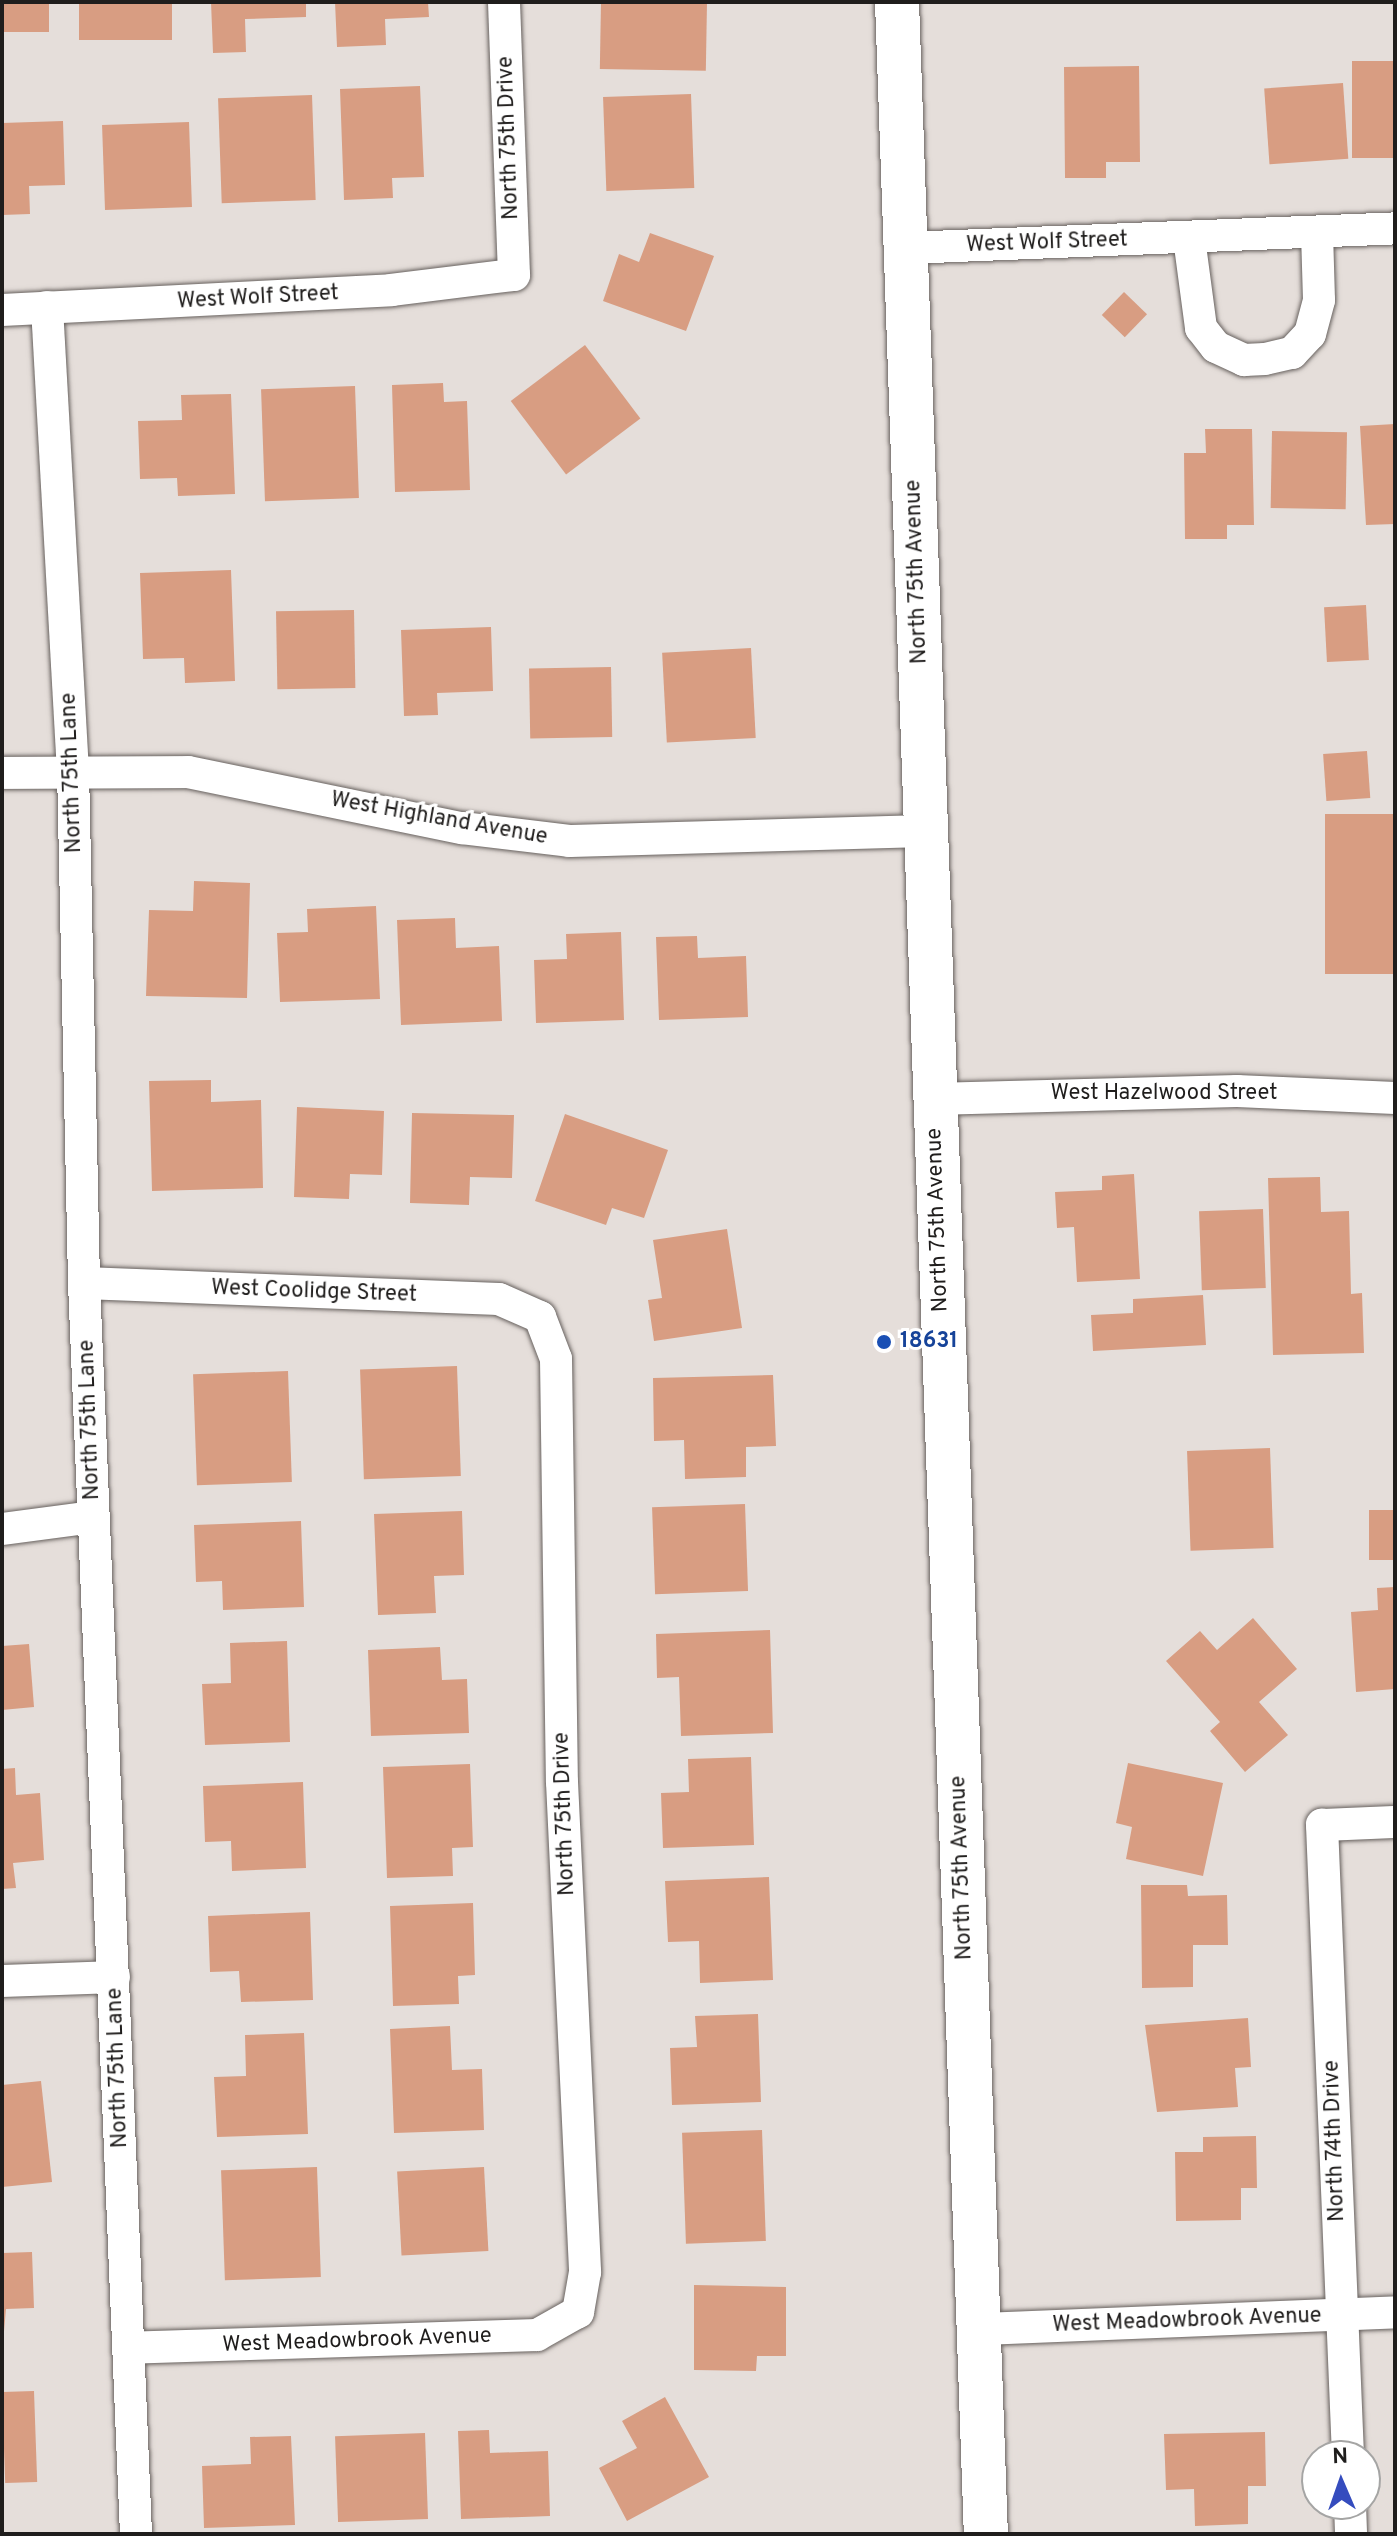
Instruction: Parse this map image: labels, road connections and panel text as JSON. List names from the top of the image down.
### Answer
{
  "streets": {
    "main road": ["North 75th Avenue"],
    "street": [
      "North 75th Drive",
      "West Wolf Street",
      "North 75th Lane",
      "West Highland Avenue",
      "West Hazelwood Street",
      "West Coolidge Street",
      "North 74th Drive",
      "West Meadowbrook Avenue"
    ]
  },
  "crossings": [
    ["North 75th Drive", "West Wolf Street"],
    ["North 75th Drive", "West Coolidge Street"],
    ["North 75th Drive", "West Meadowbrook Avenue"],
    ["West Wolf Street", "North 75th Avenue"],
    ["West Wolf Street", "North 75th Lane"],
    ["North 75th Avenue", "West Highland Avenue"],
    ["North 75th Avenue", "West Hazelwood Street"],
    ["North 75th Avenue", "West Meadowbrook Avenue"],
    ["North 75th Lane", "West Highland Avenue"],
    ["North 75th Lane", "West Coolidge Street"],
    ["North 75th Lane", "West Meadowbrook Avenue"],
    ["North 74th Drive", "West Meadowbrook Avenue"]
  ],
  "places": ["18631"],
  "north": "top"
}
